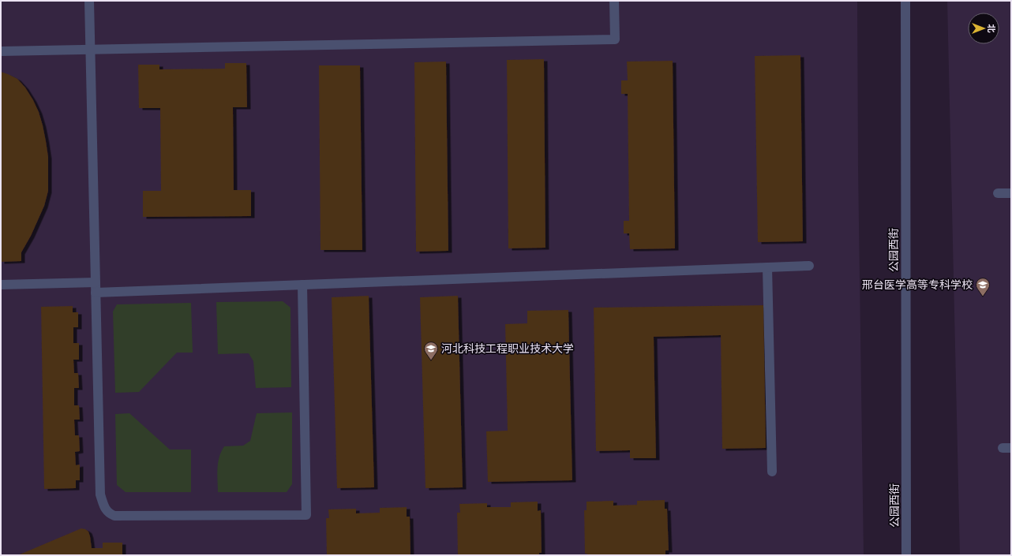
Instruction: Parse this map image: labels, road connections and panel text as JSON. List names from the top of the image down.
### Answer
{
  "streets": {
    "street": ["公园西街"]
  },
  "places": {
    "school or university": ["邢台医学高等专科学校", "河北科技工程职业技术大学"]
  },
  "north": "right"
}
